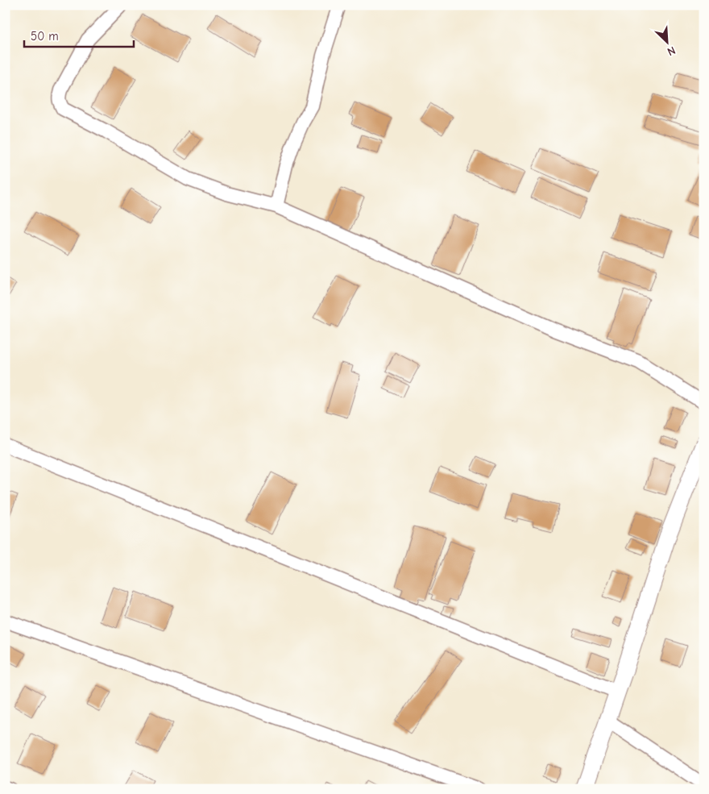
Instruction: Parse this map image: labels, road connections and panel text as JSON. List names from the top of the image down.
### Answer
{
  "scale_bar": "50 m",
  "north": "bottom right"
}
